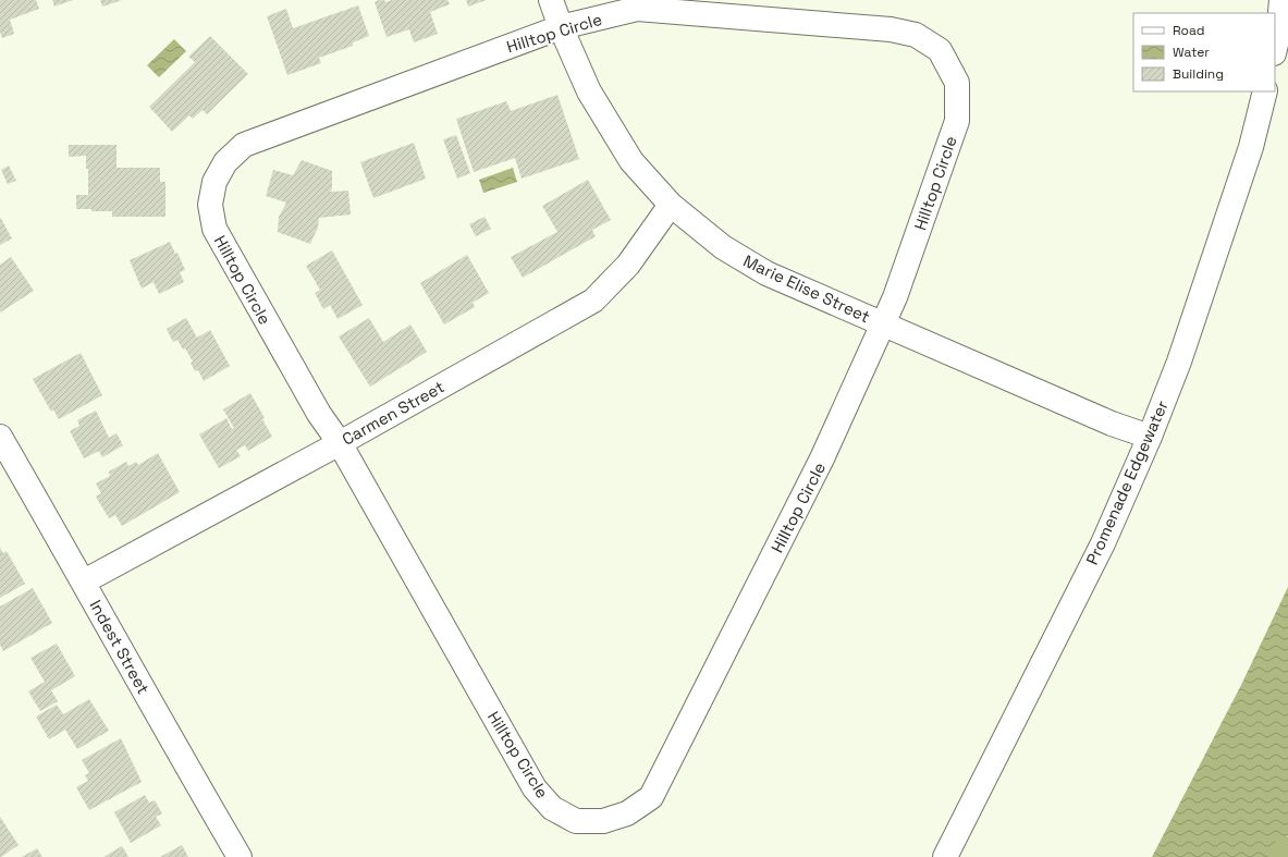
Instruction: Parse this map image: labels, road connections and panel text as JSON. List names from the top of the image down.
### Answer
{
  "streets": {
    "street": [
      "Hilltop Circle",
      "Marie Elise Street",
      "Carmen Street",
      "Promenade Edgewater",
      "Indest Street"
    ]
  },
  "crossings": [
    ["Hilltop Circle", "Marie Elise Street"],
    ["Hilltop Circle", "Carmen Street"],
    ["Marie Elise Street", "Carmen Street"],
    ["Marie Elise Street", "Promenade Edgewater"],
    ["Carmen Street", "Indest Street"]
  ],
  "legend": ["Road", "Water", "Building"]
}
